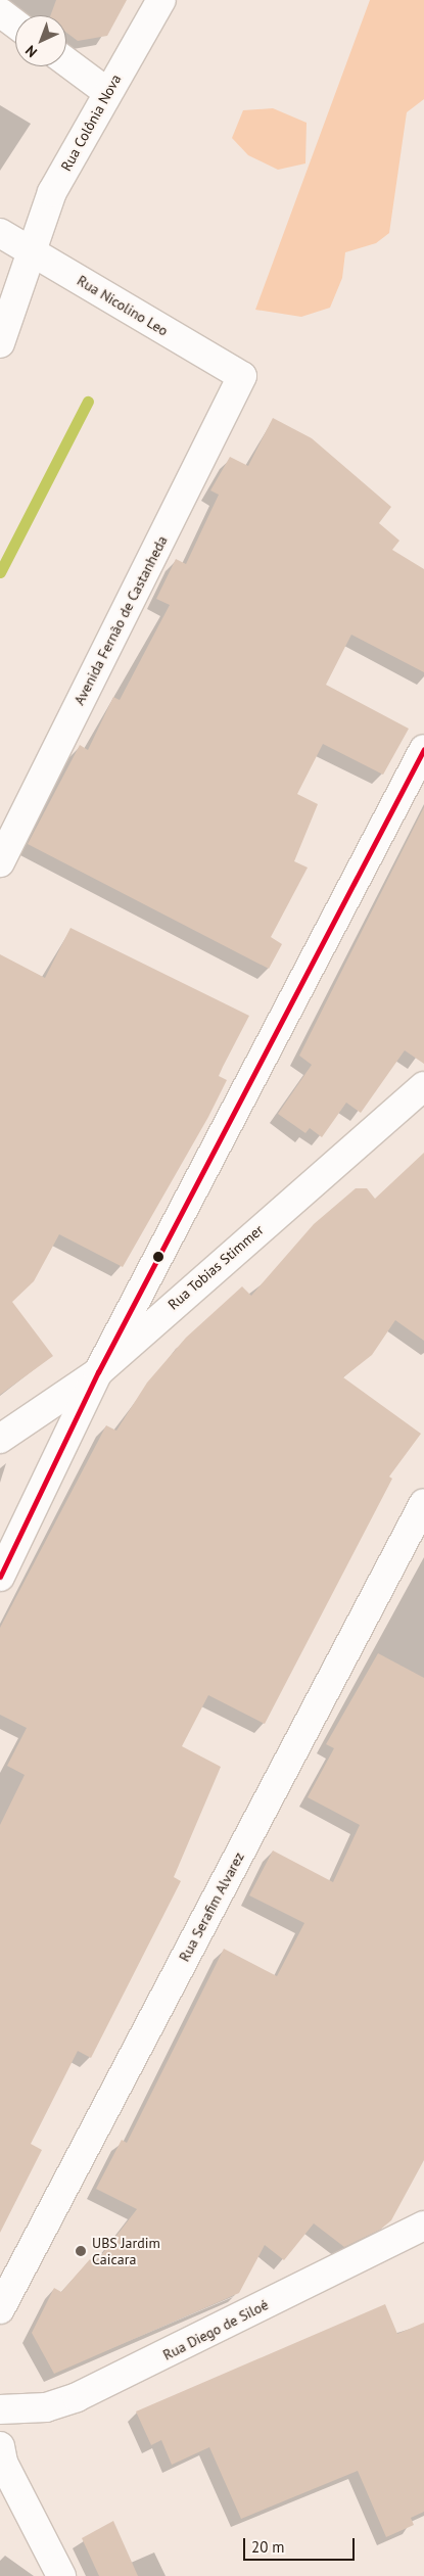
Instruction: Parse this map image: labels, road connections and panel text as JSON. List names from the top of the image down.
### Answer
{
  "streets": {
    "street": [
      "Rua Colônia Nova",
      "Rua Nicolino Leo",
      "Avenida Fernão de Castanheda",
      "Rua Tobias Stimmer",
      "Rua Serafim Alvarez",
      "Rua Diego de Siloé"
    ]
  },
  "crossings": [
    ["Rua Colônia Nova", "Rua Nicolino Leo"],
    ["Rua Nicolino Leo", "Avenida Fernão de Castanheda"]
  ],
  "places": ["UBS Jardim Caicara"],
  "scale_bar": "20 m",
  "north": "bottom left"
}
